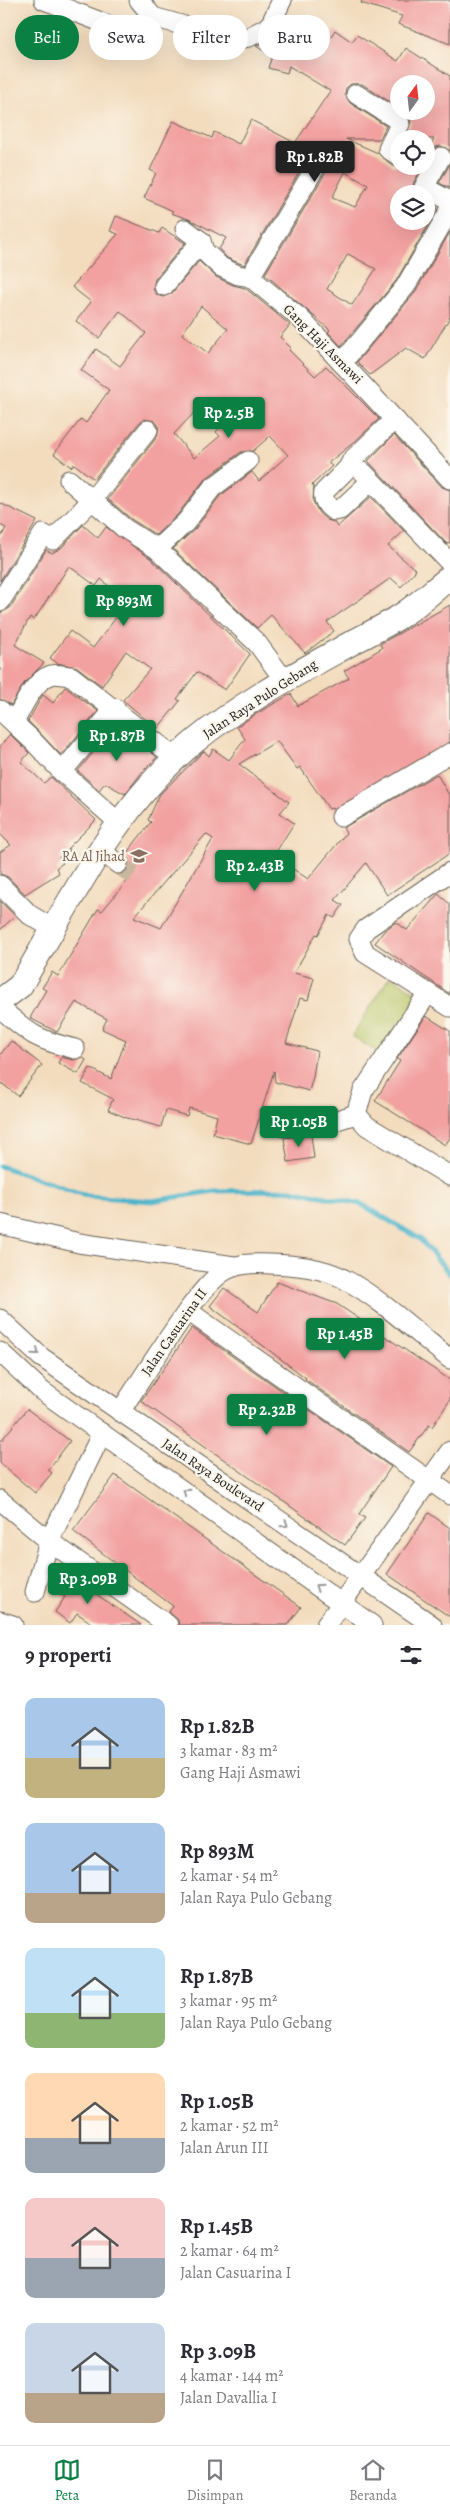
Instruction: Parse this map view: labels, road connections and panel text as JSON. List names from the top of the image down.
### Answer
{
  "streets": {
    "main road": ["Jalan Raya Pulo Gebang"],
    "street": ["Gang Haji Asmawi", "Jalan Casuarina II", "Jalan Raya Boulevard"]
  },
  "crossings": [
    ["Jalan Casuarina II", "Jalan Raya Boulevard"]
  ],
  "places": {
    "school or university": ["RA Al Jihad"]
  },
  "north": "top",
  "page": {
    "chip": [
      "Beli",
      "Sewa",
      "Filter",
      "Baru"
    ],
    "price": [
      "Rp 1.82B",
      "Rp 2.5B",
      "Rp 893M",
      "Rp 1.87B",
      "Rp 2.43B",
      "Rp 1.05B",
      "Rp 1.45B",
      "Rp 2.32B",
      "Rp 3.09B"
    ],
    "heading": "9 properti",
    "list": [
      {
        "name": "Rp 1.82B",
        "note": "3 kamar · 83 m² · Gang Haji Asmawi"
      },
      {
        "name": "Rp 893M",
        "note": "2 kamar · 54 m² · Jalan Raya Pulo Gebang"
      },
      {
        "name": "Rp 1.87B",
        "note": "3 kamar · 95 m² · Jalan Raya Pulo Gebang"
      },
      {
        "name": "Rp 1.05B",
        "note": "2 kamar · 52 m² · Jalan Arun III"
      },
      {
        "name": "Rp 1.45B",
        "note": "2 kamar · 64 m² · Jalan Casuarina I"
      },
      {
        "name": "Rp 3.09B",
        "note": "4 kamar · 144 m² · Jalan Davallia I"
      }
    ],
    "tabs": ["Peta", "Disimpan", "Beranda"]
  }
}
